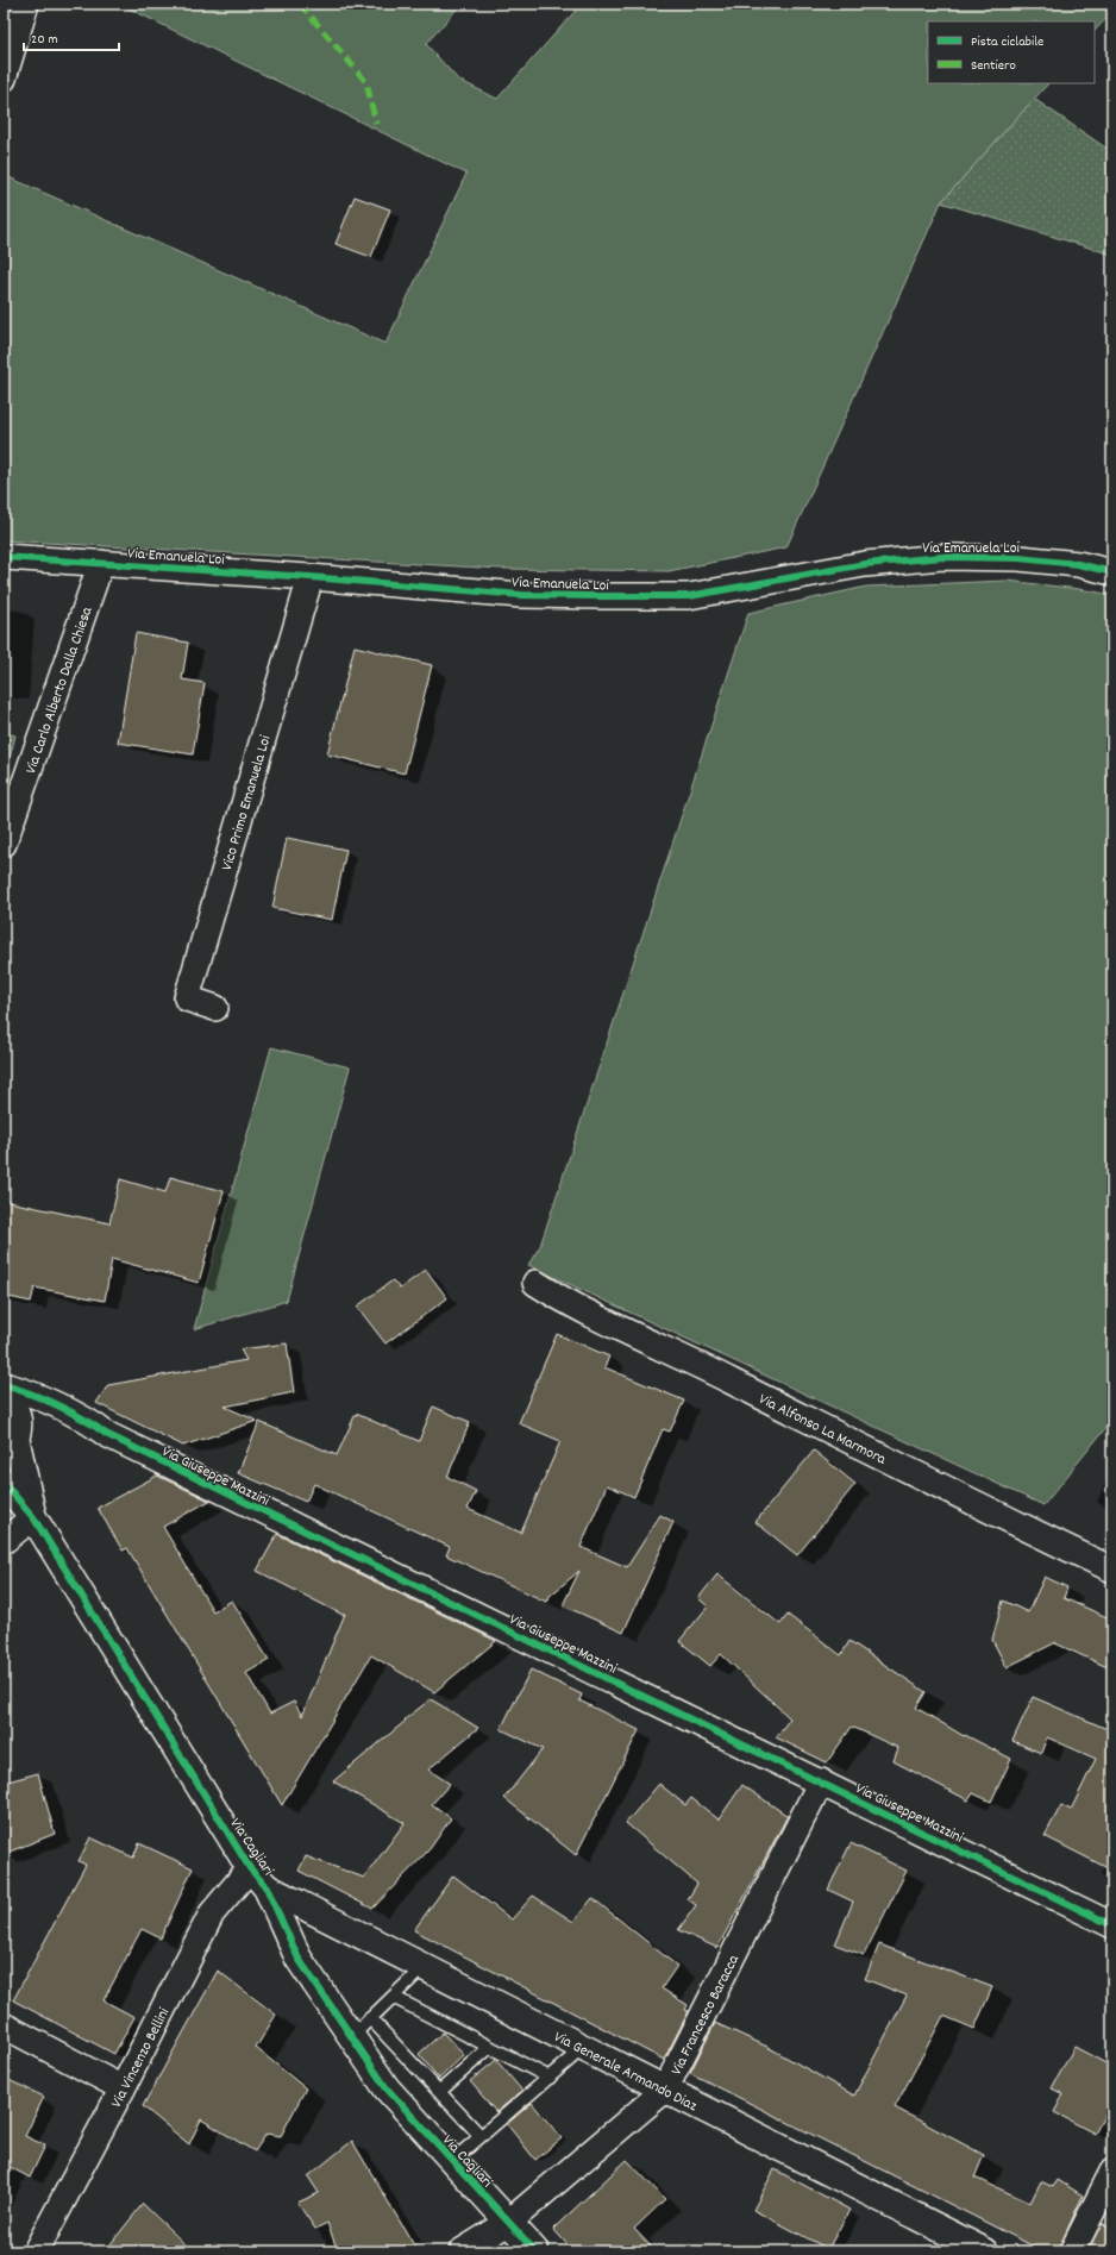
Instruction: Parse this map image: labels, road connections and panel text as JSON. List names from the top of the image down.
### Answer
{
  "streets": {
    "street": [
      "Via Emanuela Loi",
      "Via Carlo Alberto Dalla Chiesa",
      "Vico Primo Emanuela Loi",
      "Via Alfonso La Marmora",
      "Via Giuseppe Mazzini",
      "Via Cagliari",
      "Via Francesco Baracca",
      "Via Vincenzo Bellini",
      "Via Generale Armando Diaz"
    ]
  },
  "crossings": [
    ["Via Emanuela Loi", "Via Carlo Alberto Dalla Chiesa"],
    ["Via Emanuela Loi", "Vico Primo Emanuela Loi"],
    ["Via Giuseppe Mazzini", "Via Francesco Baracca"],
    ["Via Cagliari", "Via Francesco Baracca"],
    ["Via Cagliari", "Via Vincenzo Bellini"],
    ["Via Cagliari", "Via Generale Armando Diaz"],
    ["Via Francesco Baracca", "Via Generale Armando Diaz"],
    ["Via Vincenzo Bellini", "Via Generale Armando Diaz"]
  ],
  "legend": ["Pista ciclabile", "Sentiero"],
  "scale_bar": "20 m"
}
